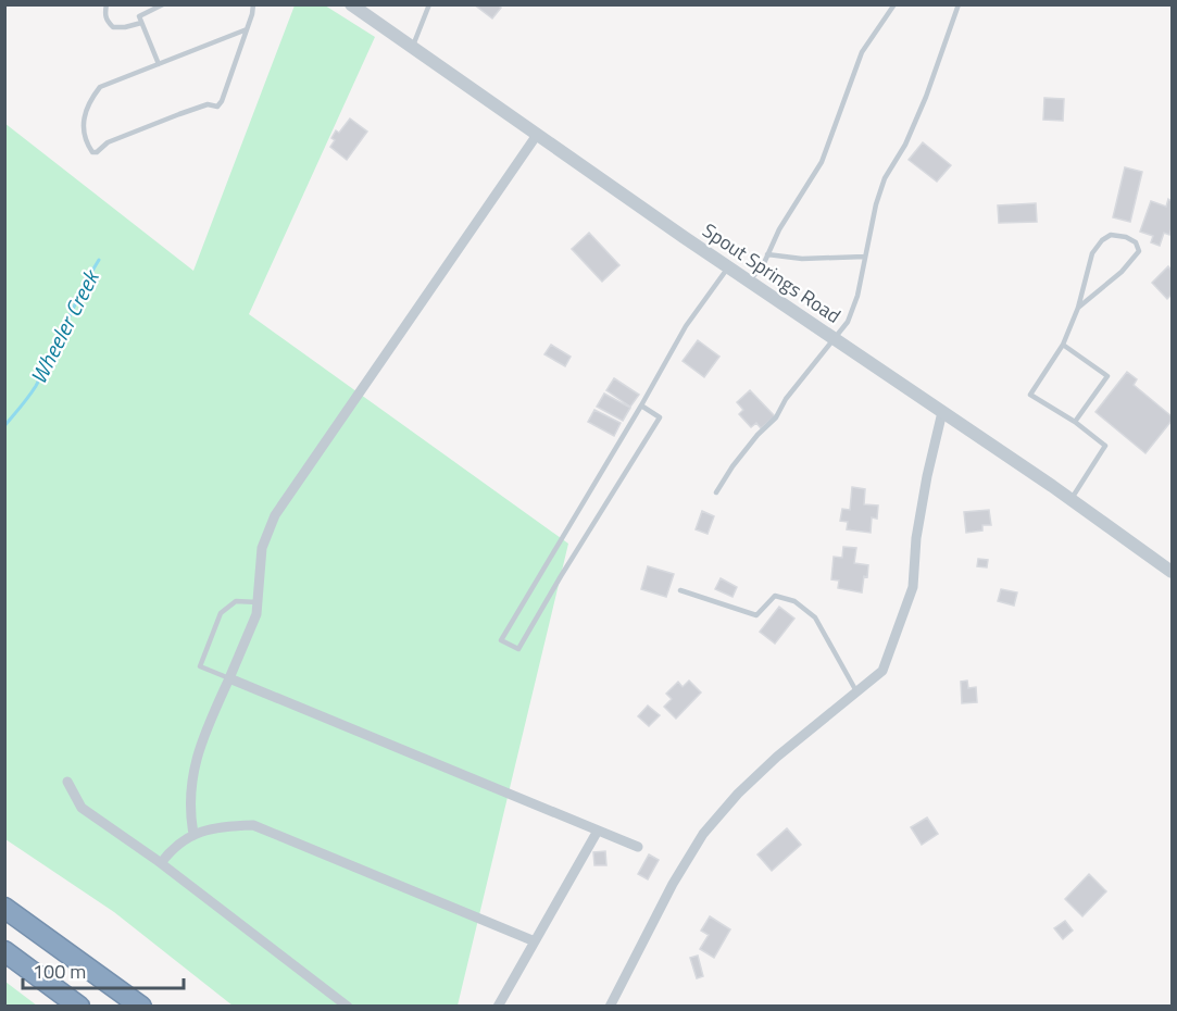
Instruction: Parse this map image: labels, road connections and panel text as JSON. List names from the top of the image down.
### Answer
{
  "streets": {
    "street": ["Spout Springs Road"]
  },
  "water": ["Wheeler Creek"],
  "scale_bar": "100 m"
}
